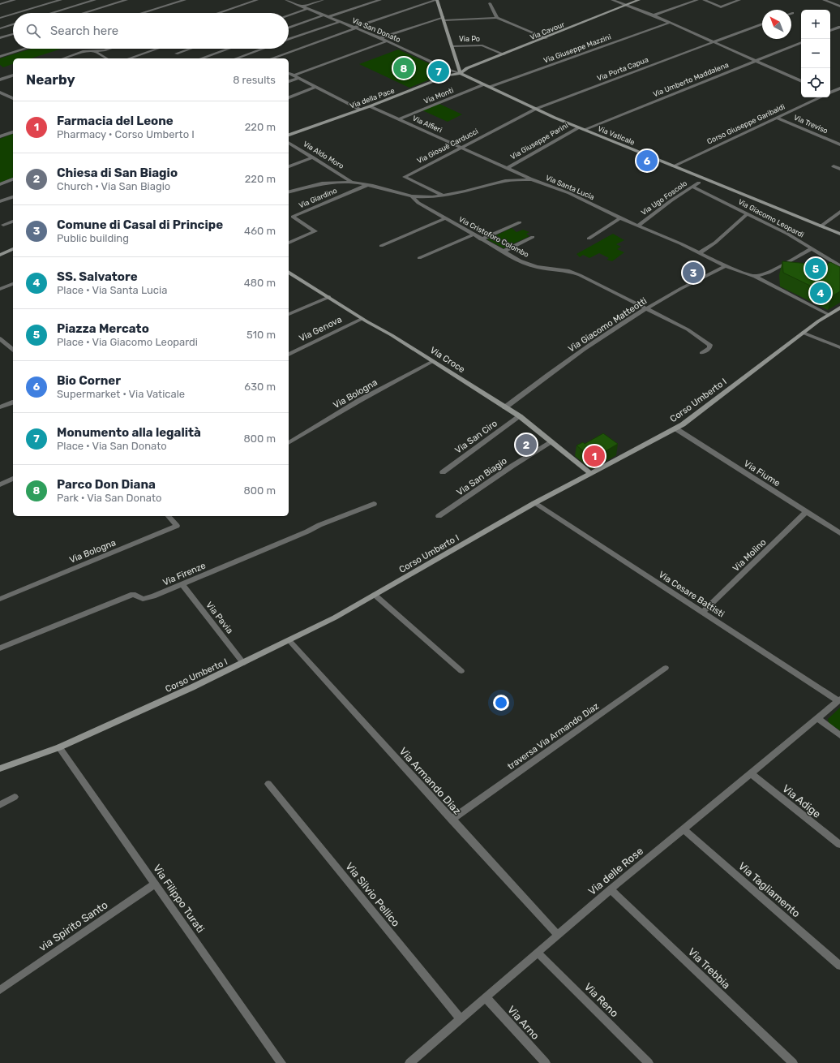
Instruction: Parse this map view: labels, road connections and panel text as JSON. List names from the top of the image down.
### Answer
{
  "streets": {
    "street": [
      "Via San Donato",
      "Via Cavour",
      "Via Po",
      "Via Giuseppe Mazzini",
      "Via Porta Capua",
      "Via Umberto Maddalena",
      "Via Monti",
      "Via della Pace",
      "Via Alfieri",
      "Corso Giuseppe Garibaldi",
      "Via Treviso",
      "Via Vaticale",
      "Via Giuseppe Parini",
      "Via Giosuè Carducci",
      "Via Aldo Moro",
      "Via Santa Lucia",
      "Via Giardino",
      "Via Ugo Foscolo",
      "Via Giacomo Leopardi",
      "Via Cristoforo Colombo",
      "Via Giacomo Matteotti",
      "Via Genova",
      "Via Croce",
      "Via Bologna",
      "Corso Umberto I",
      "Via San Ciro",
      "Via Fiume",
      "Via San Biagio",
      "Via Molino",
      "Via Firenze",
      "Via Cesare Battisti",
      "Via Pavia",
      "traversa Via Armando Diaz",
      "Via Armando Diaz",
      "Via Adige",
      "Via delle Rose",
      "Via Tagliamento",
      "Via Silvio Pellico",
      "Via Filippo Turati",
      "via Spirito Santo",
      "Via Trebbia",
      "Via Reno",
      "Via Arno"
    ]
  },
  "crossings": [
    ["Via San Donato", "Via Cavour"],
    ["Via San Donato", "Via della Pace"],
    ["Via San Donato", "Via Vaticale"],
    ["Via Cavour", "Via Po"],
    ["Via Cavour", "Via della Pace"],
    ["Via Cavour", "Via Vaticale"],
    ["Via Giuseppe Mazzini", "Via Vaticale"],
    ["Via Porta Capua", "Via Vaticale"],
    ["Via Porta Capua", "Via Giosuè Carducci"],
    ["Via Umberto Maddalena", "Via Vaticale"],
    ["Via Monti", "Via Alfieri"],
    ["Via Monti", "Via Vaticale"],
    ["Via della Pace", "Via Alfieri"],
    ["Via della Pace", "Via Vaticale"],
    ["Via Alfieri", "Via Giuseppe Parini"],
    ["Via Alfieri", "Via Giosuè Carducci"],
    ["Via Alfieri", "Via Santa Lucia"],
    ["Corso Giuseppe Garibaldi", "Via Treviso"],
    ["Corso Giuseppe Garibaldi", "Via Vaticale"],
    ["Via Vaticale", "Via Giuseppe Parini"],
    ["Via Vaticale", "Via Giosuè Carducci"],
    ["Via Giosuè Carducci", "Via Santa Lucia"],
    ["Via Aldo Moro", "Via Santa Lucia"],
    ["Via Santa Lucia", "Via Giardino"],
    ["Via Santa Lucia", "Via Ugo Foscolo"],
    ["Via Santa Lucia", "Via Cristoforo Colombo"],
    ["Via Santa Lucia", "Via Giacomo Matteotti"],
    ["Via Santa Lucia", "Corso Umberto I"],
    ["Via Ugo Foscolo", "Via Giacomo Leopardi"],
    ["Via Cristoforo Colombo", "Via Giacomo Matteotti"],
    ["Via Giacomo Matteotti", "Via Croce"],
    ["Via Genova", "Via Croce"],
    ["Via Croce", "Via Bologna"],
    ["Via Croce", "Corso Umberto I"],
    ["Via Croce", "Via San Ciro"],
    ["Via Croce", "Via San Biagio"],
    ["Corso Umberto I", "Via Fiume"],
    ["Corso Umberto I", "Via Cesare Battisti"],
    ["Corso Umberto I", "Via Pavia"],
    ["Corso Umberto I", "Via Armando Diaz"],
    ["Corso Umberto I", "Via Filippo Turati"],
    ["Via Fiume", "Via Molino"],
    ["Via Molino", "Via Cesare Battisti"],
    ["Via Firenze", "Via Pavia"],
    ["Via Cesare Battisti", "Via delle Rose"],
    ["traversa Via Armando Diaz", "Via Armando Diaz"],
    ["Via Armando Diaz", "Via delle Rose"],
    ["Via Adige", "Via delle Rose"],
    ["Via delle Rose", "Via Tagliamento"],
    ["Via delle Rose", "Via Silvio Pellico"],
    ["Via delle Rose", "Via Trebbia"],
    ["Via delle Rose", "Via Reno"],
    ["Via delle Rose", "Via Arno"],
    ["Via Filippo Turati", "via Spirito Santo"]
  ],
  "north": "top left",
  "page": {
    "map_buttons": ["+", "−"],
    "search": "Search here",
    "pins": [
      "8",
      "7",
      "6",
      "5",
      "3",
      "4",
      "2",
      "1"
    ],
    "heading": ["Nearby", "8 results"],
    "list": [
      {
        "mark": "1",
        "name": "Farmacia del Leone",
        "note": "Pharmacy · Corso Umberto I",
        "value": "220 m"
      },
      {
        "mark": "2",
        "name": "Chiesa di San Biagio",
        "note": "Church · Via San Biagio",
        "value": "220 m"
      },
      {
        "mark": "3",
        "name": "Comune di Casal di Principe",
        "note": "Public building",
        "value": "460 m"
      },
      {
        "mark": "4",
        "name": "SS. Salvatore",
        "note": "Place · Via Santa Lucia",
        "value": "480 m"
      },
      {
        "mark": "5",
        "name": "Piazza Mercato",
        "note": "Place · Via Giacomo Leopardi",
        "value": "510 m"
      },
      {
        "mark": "6",
        "name": "Bio Corner",
        "note": "Supermarket · Via Vaticale",
        "value": "630 m"
      },
      {
        "mark": "7",
        "name": "Monumento alla legalità",
        "note": "Place · Via San Donato",
        "value": "800 m"
      },
      {
        "mark": "8",
        "name": "Parco Don Diana",
        "note": "Park · Via San Donato",
        "value": "800 m"
      }
    ]
  }
}
